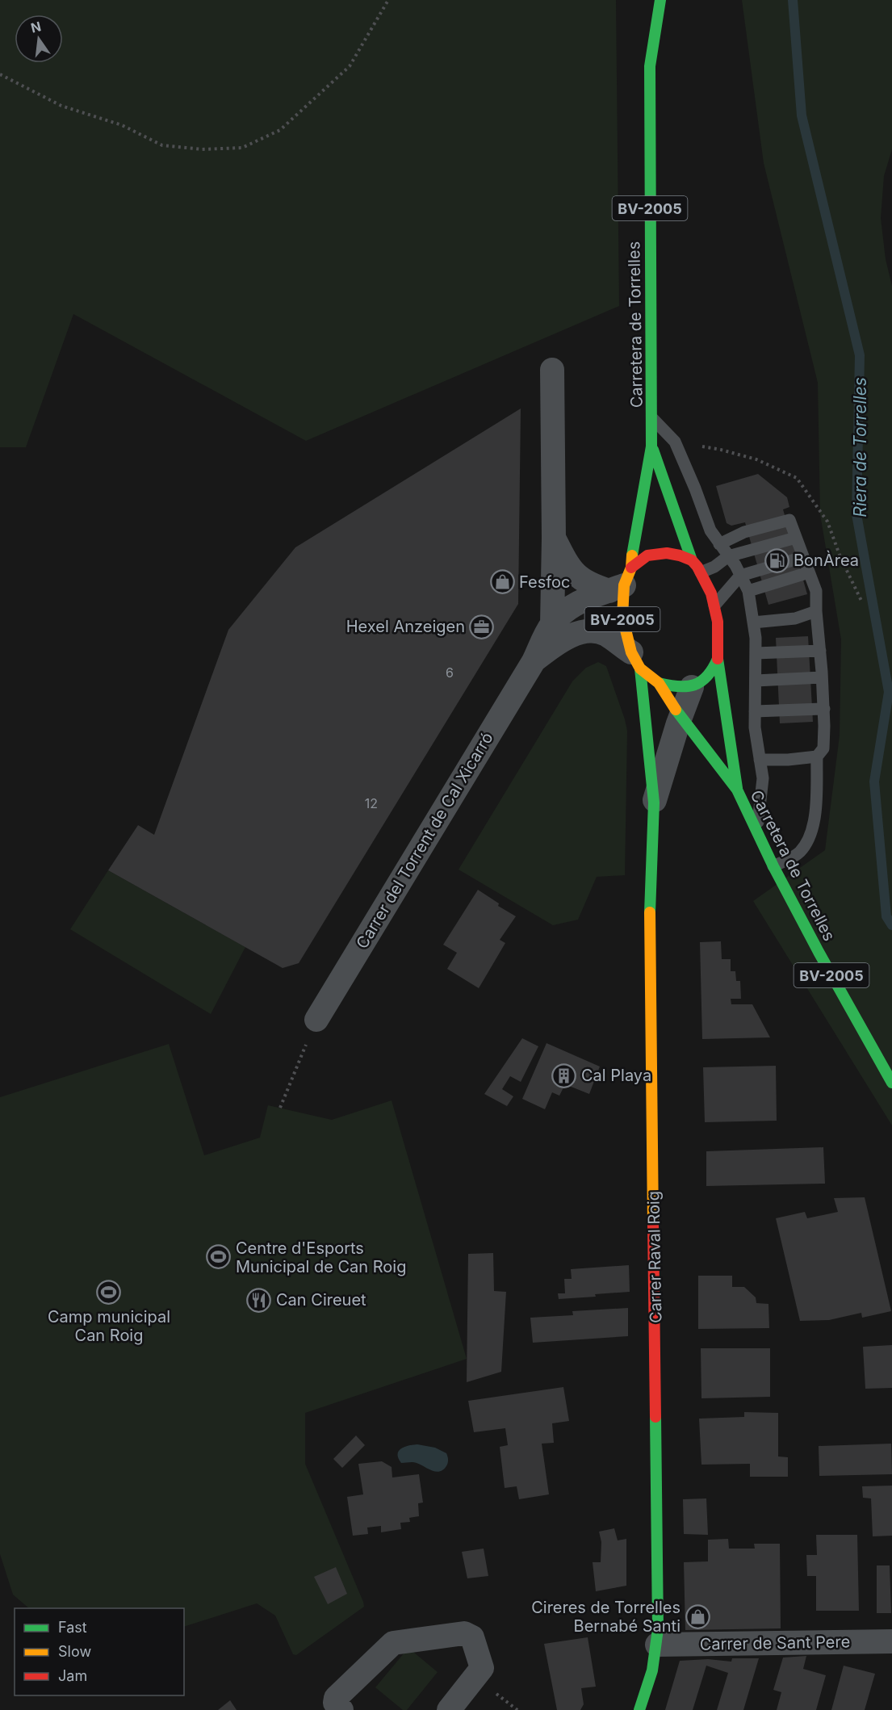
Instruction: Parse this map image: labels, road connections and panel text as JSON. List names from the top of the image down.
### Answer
{
  "streets": {
    "main road": ["BV-2005", "Carretera de Torrelles", "Carrer Raval Roig"],
    "street": ["Carrer del Torrent de Cal Xicarró", "Carrer de Sant Pere"]
  },
  "crossings": [
    ["Carretera de Torrelles", "Carrer del Torrent de Cal Xicarró"],
    ["Carretera de Torrelles", "Carrer Raval Roig"],
    ["Carrer del Torrent de Cal Xicarró", "Carrer Raval Roig"],
    ["Carrer Raval Roig", "Carrer de Sant Pere"]
  ],
  "water": ["Riera de Torrelles"],
  "places": {
    "fuel station": ["BonÀrea"],
    "shop": ["Fesfoc", "Cireres de Torrelles Bernabé Santi"],
    "office": ["Hexel Anzeigen"],
    "building": ["Cal Playa"],
    "sports": ["Centre d'Esports Municipal de Can Roig", "Camp municipal Can Roig"],
    "restaurant": ["Can Cireuet"]
  },
  "house_numbers": ["6", "12"],
  "legend": ["Fast", "Slow", "Jam"],
  "north": "top"
}
